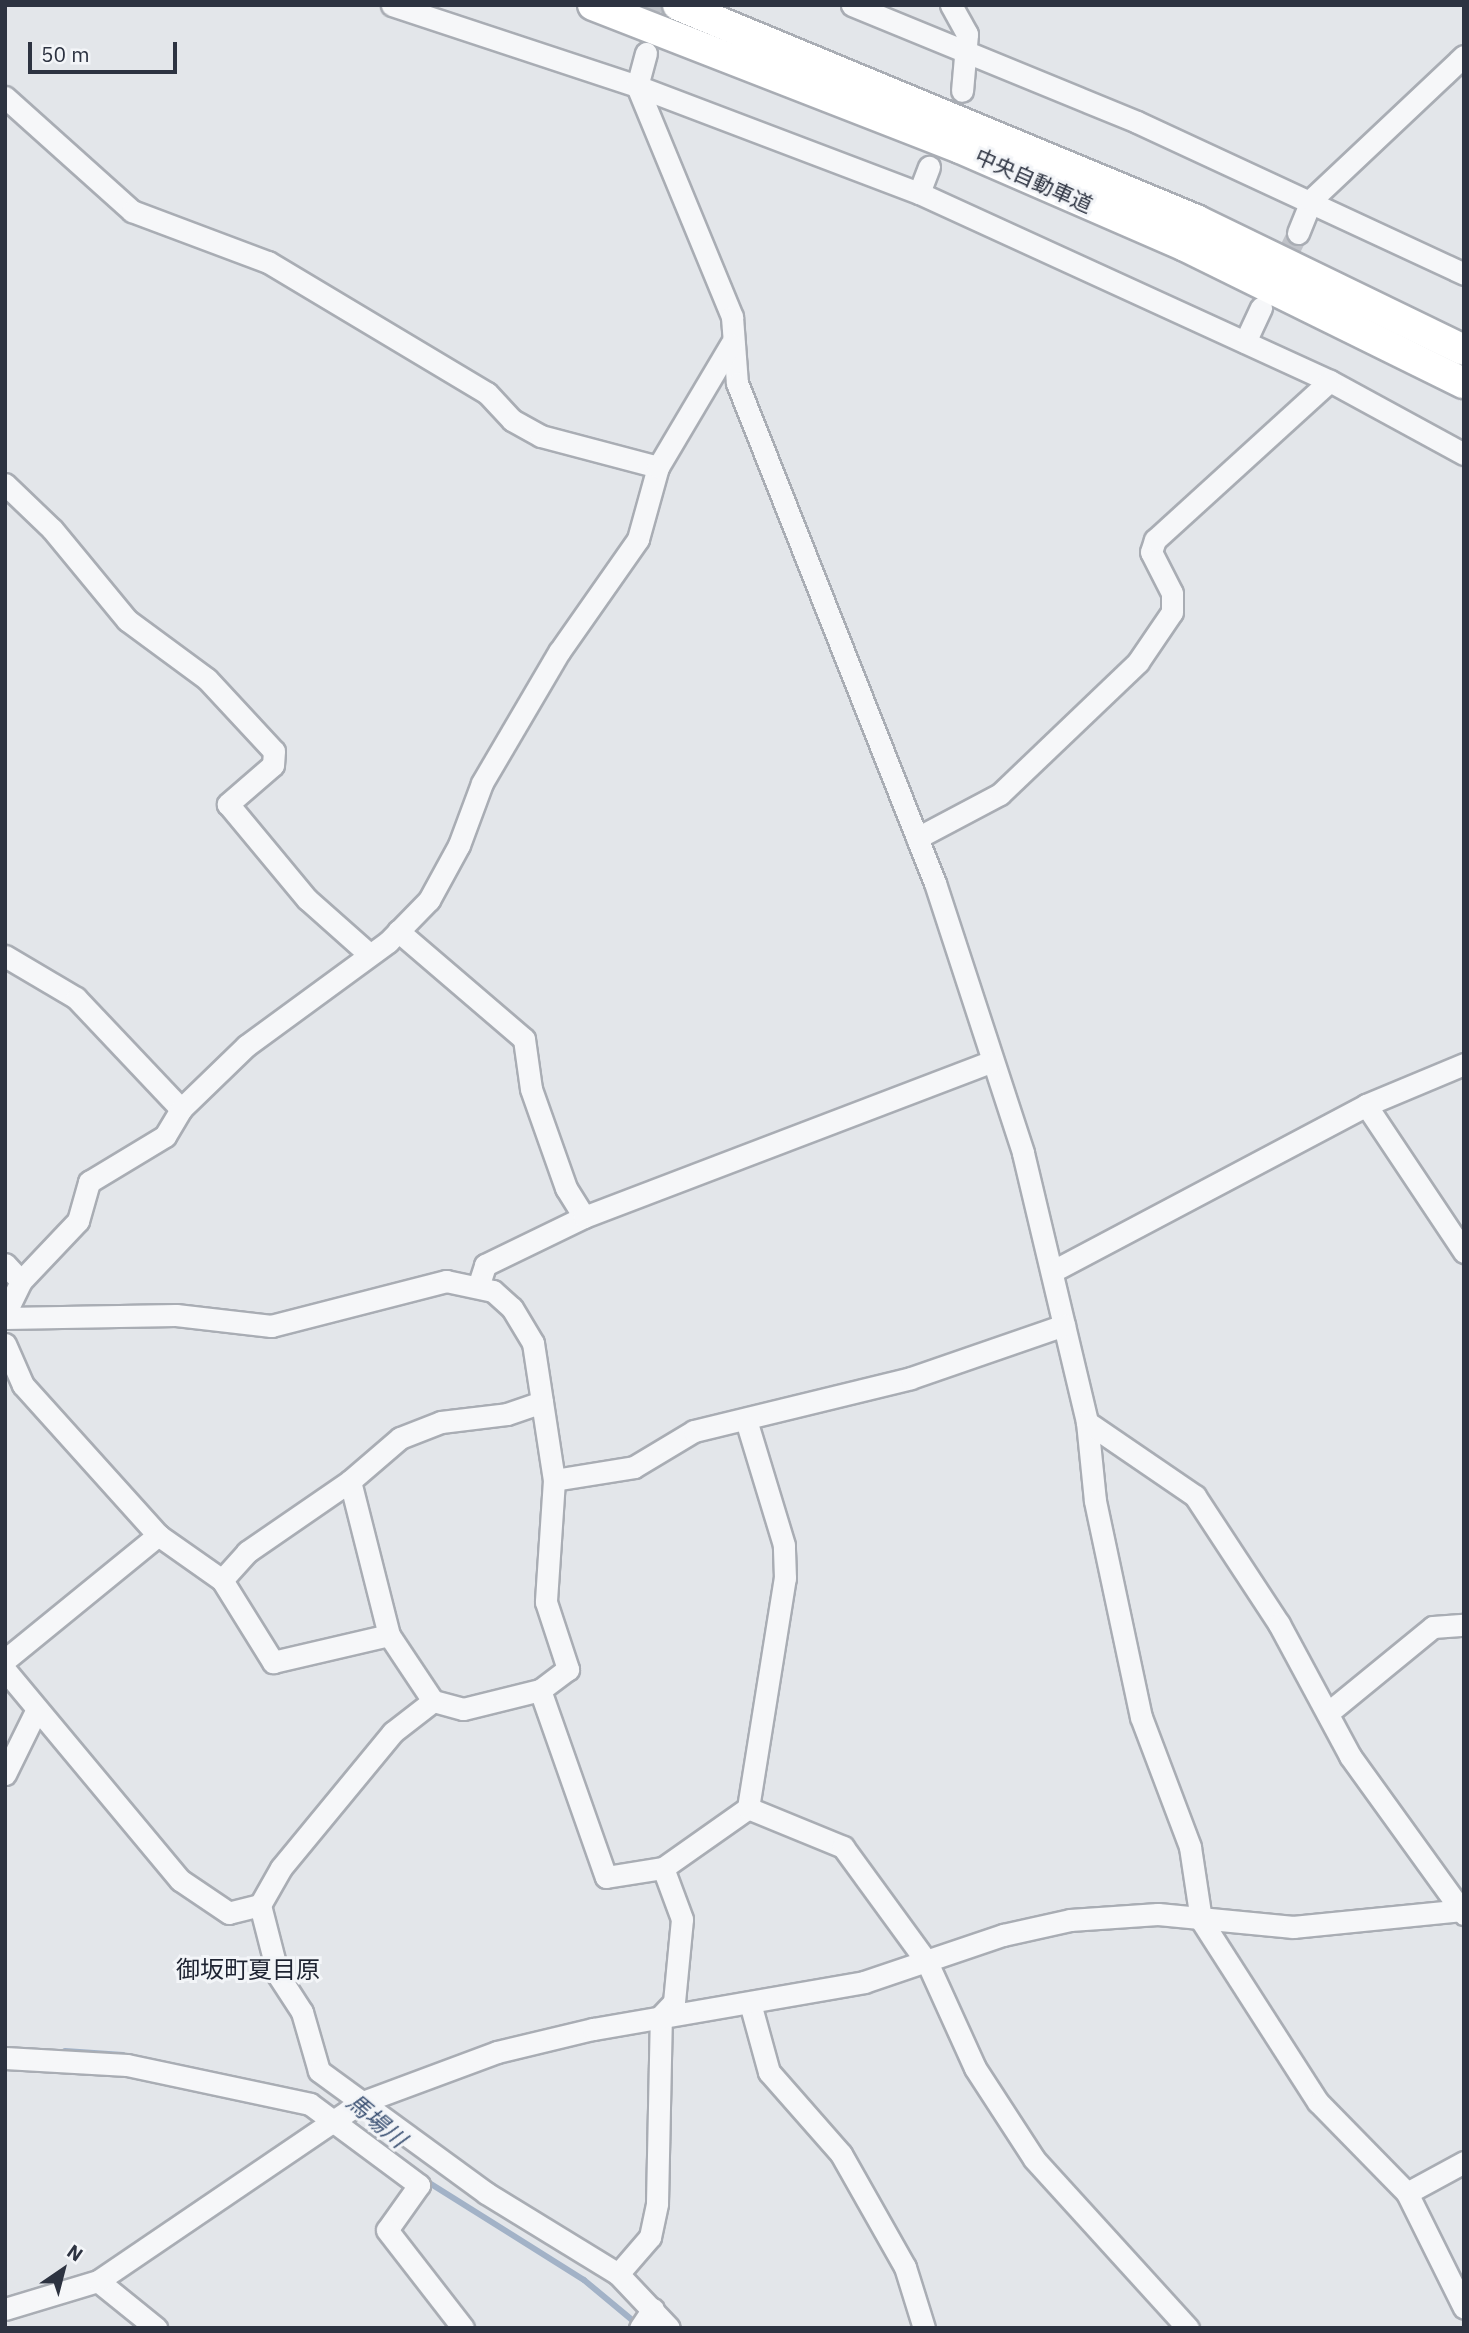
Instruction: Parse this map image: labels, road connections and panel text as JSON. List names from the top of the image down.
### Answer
{
  "streets": {
    "highway": ["中央自動車道"]
  },
  "districts": ["御坂町夏目原"],
  "water": ["馬場川"],
  "scale_bar": "50 m",
  "north": "top right"
}
